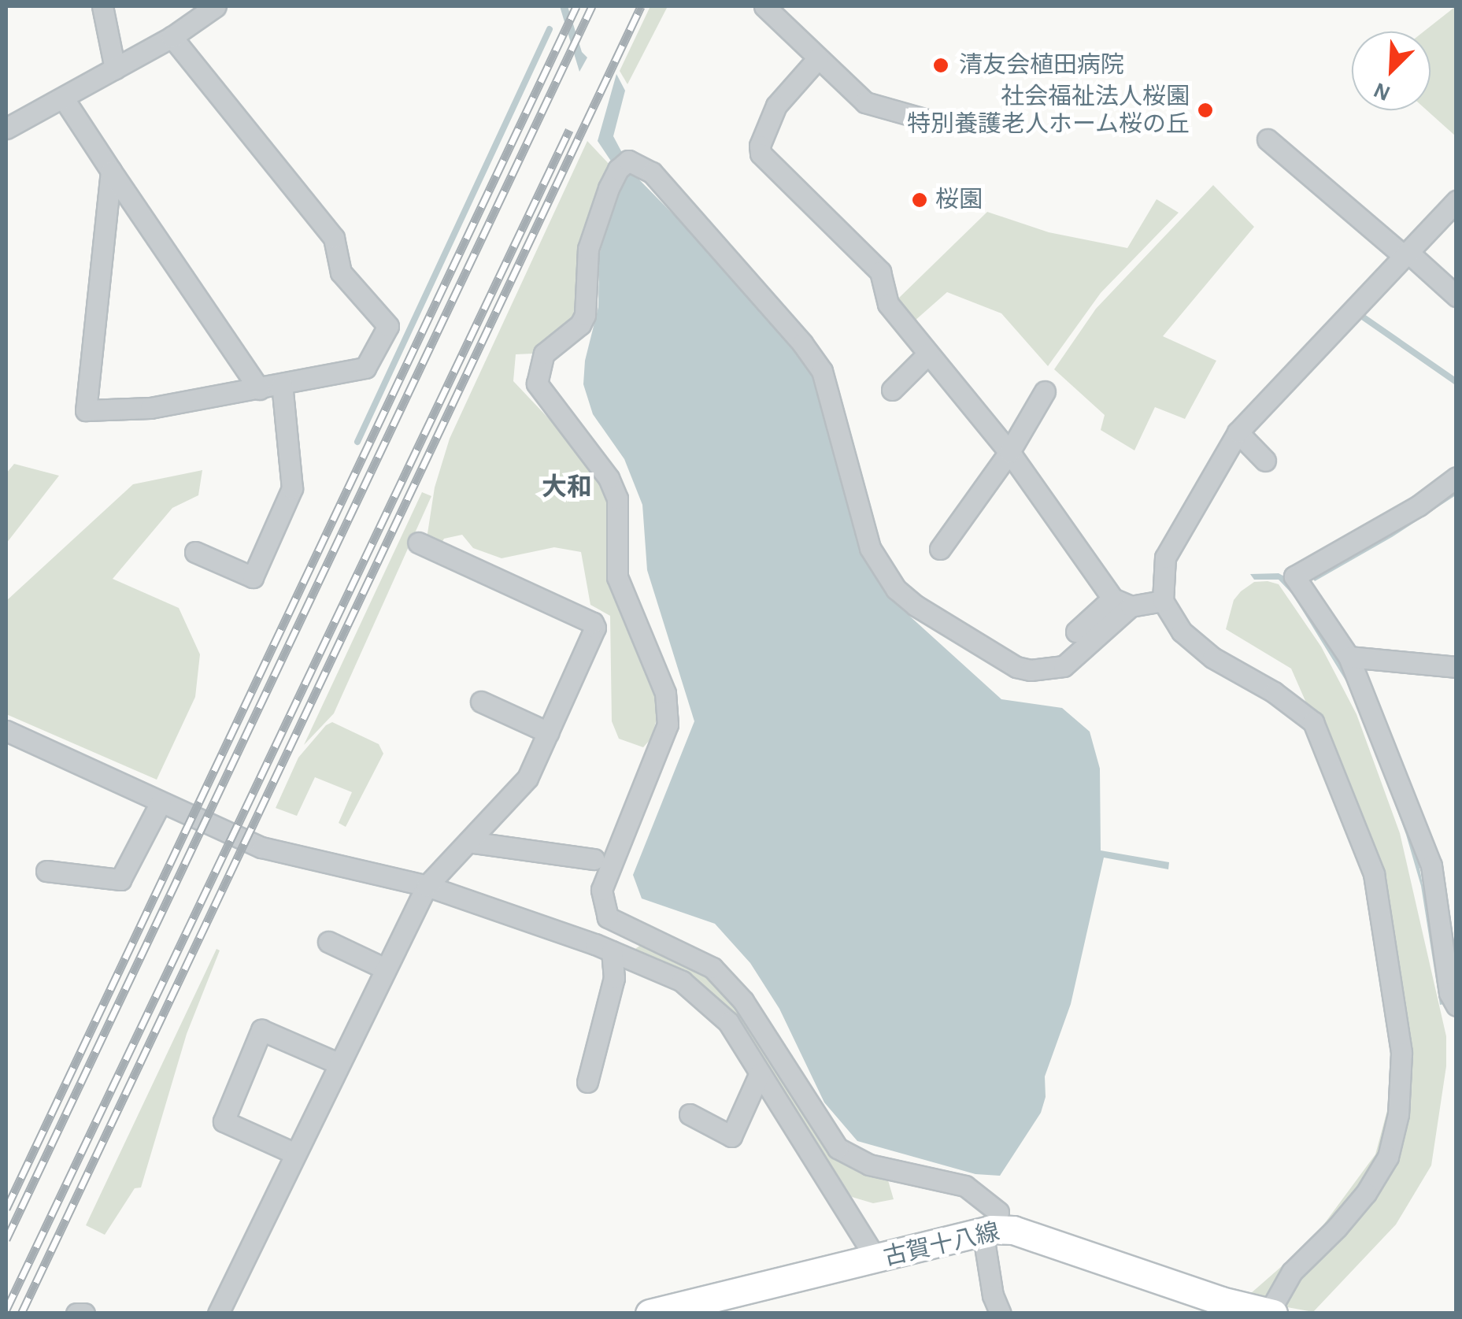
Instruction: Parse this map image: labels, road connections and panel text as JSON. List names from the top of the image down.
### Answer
{
  "streets": {
    "main road": ["古賀十八線"]
  },
  "districts": ["大和"],
  "places": ["清友会植田病院", "社会福祉法人桜園 特別養護老人ホーム桜の丘", "桜園"],
  "north": "bottom left"
}
